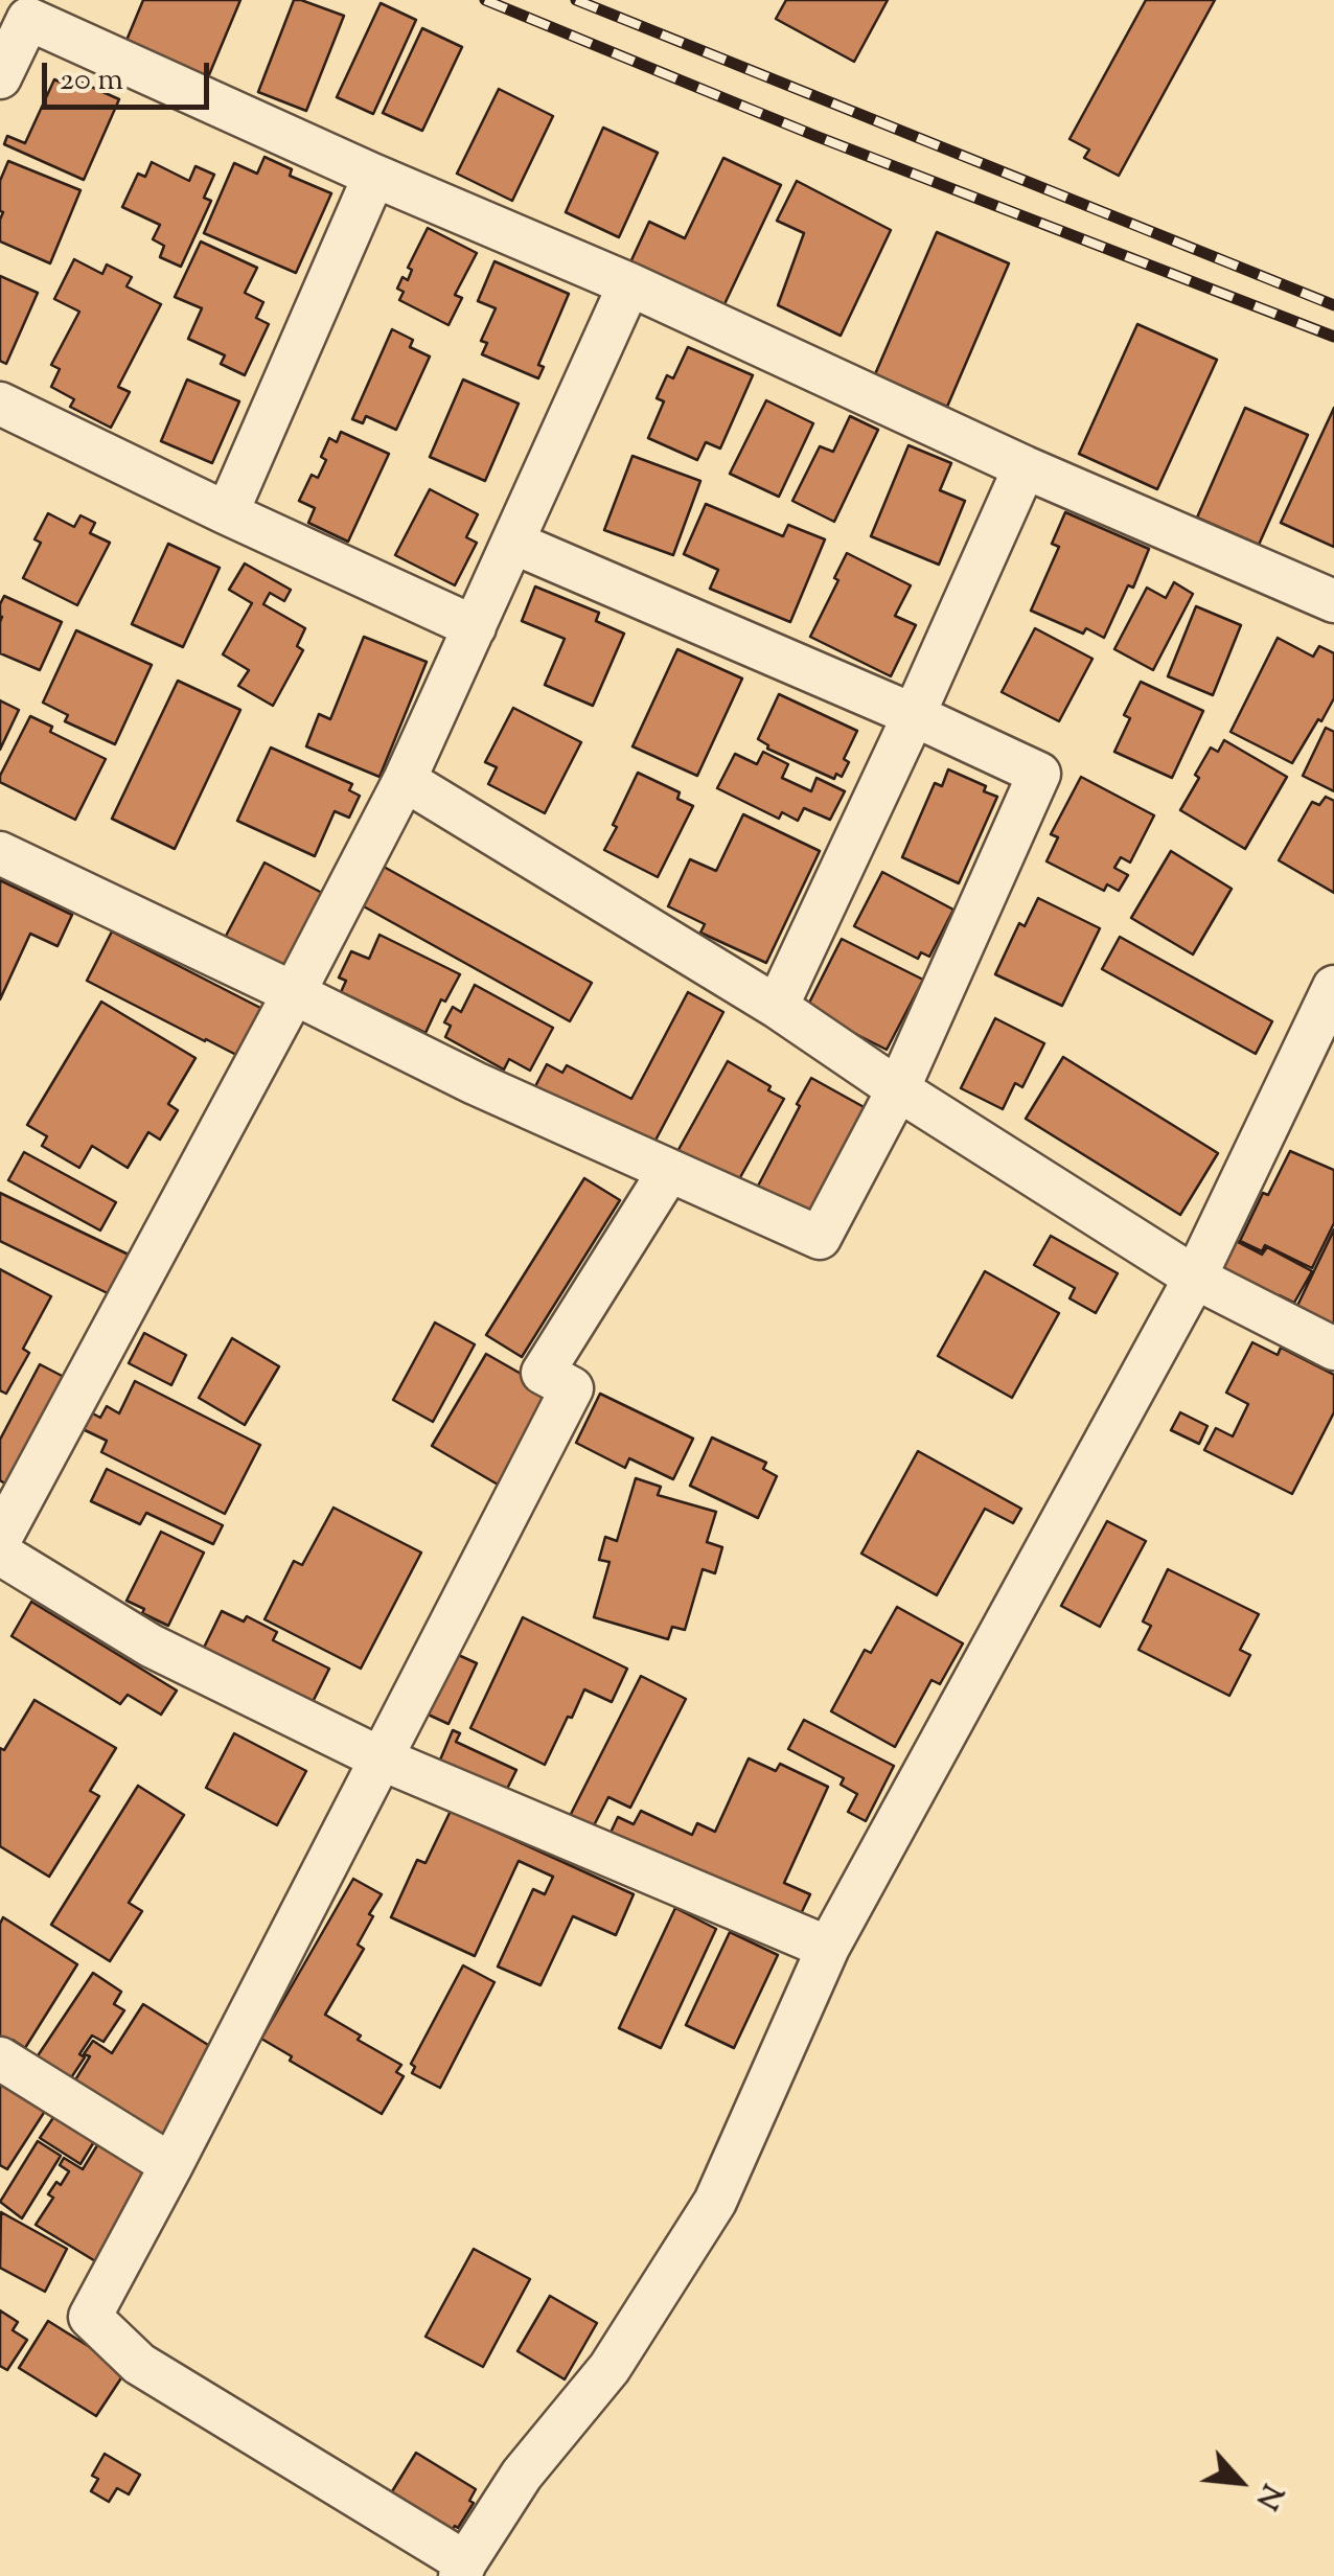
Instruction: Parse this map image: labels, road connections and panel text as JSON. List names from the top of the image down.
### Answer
{
  "scale_bar": "20 m",
  "north": "bottom right"
}
